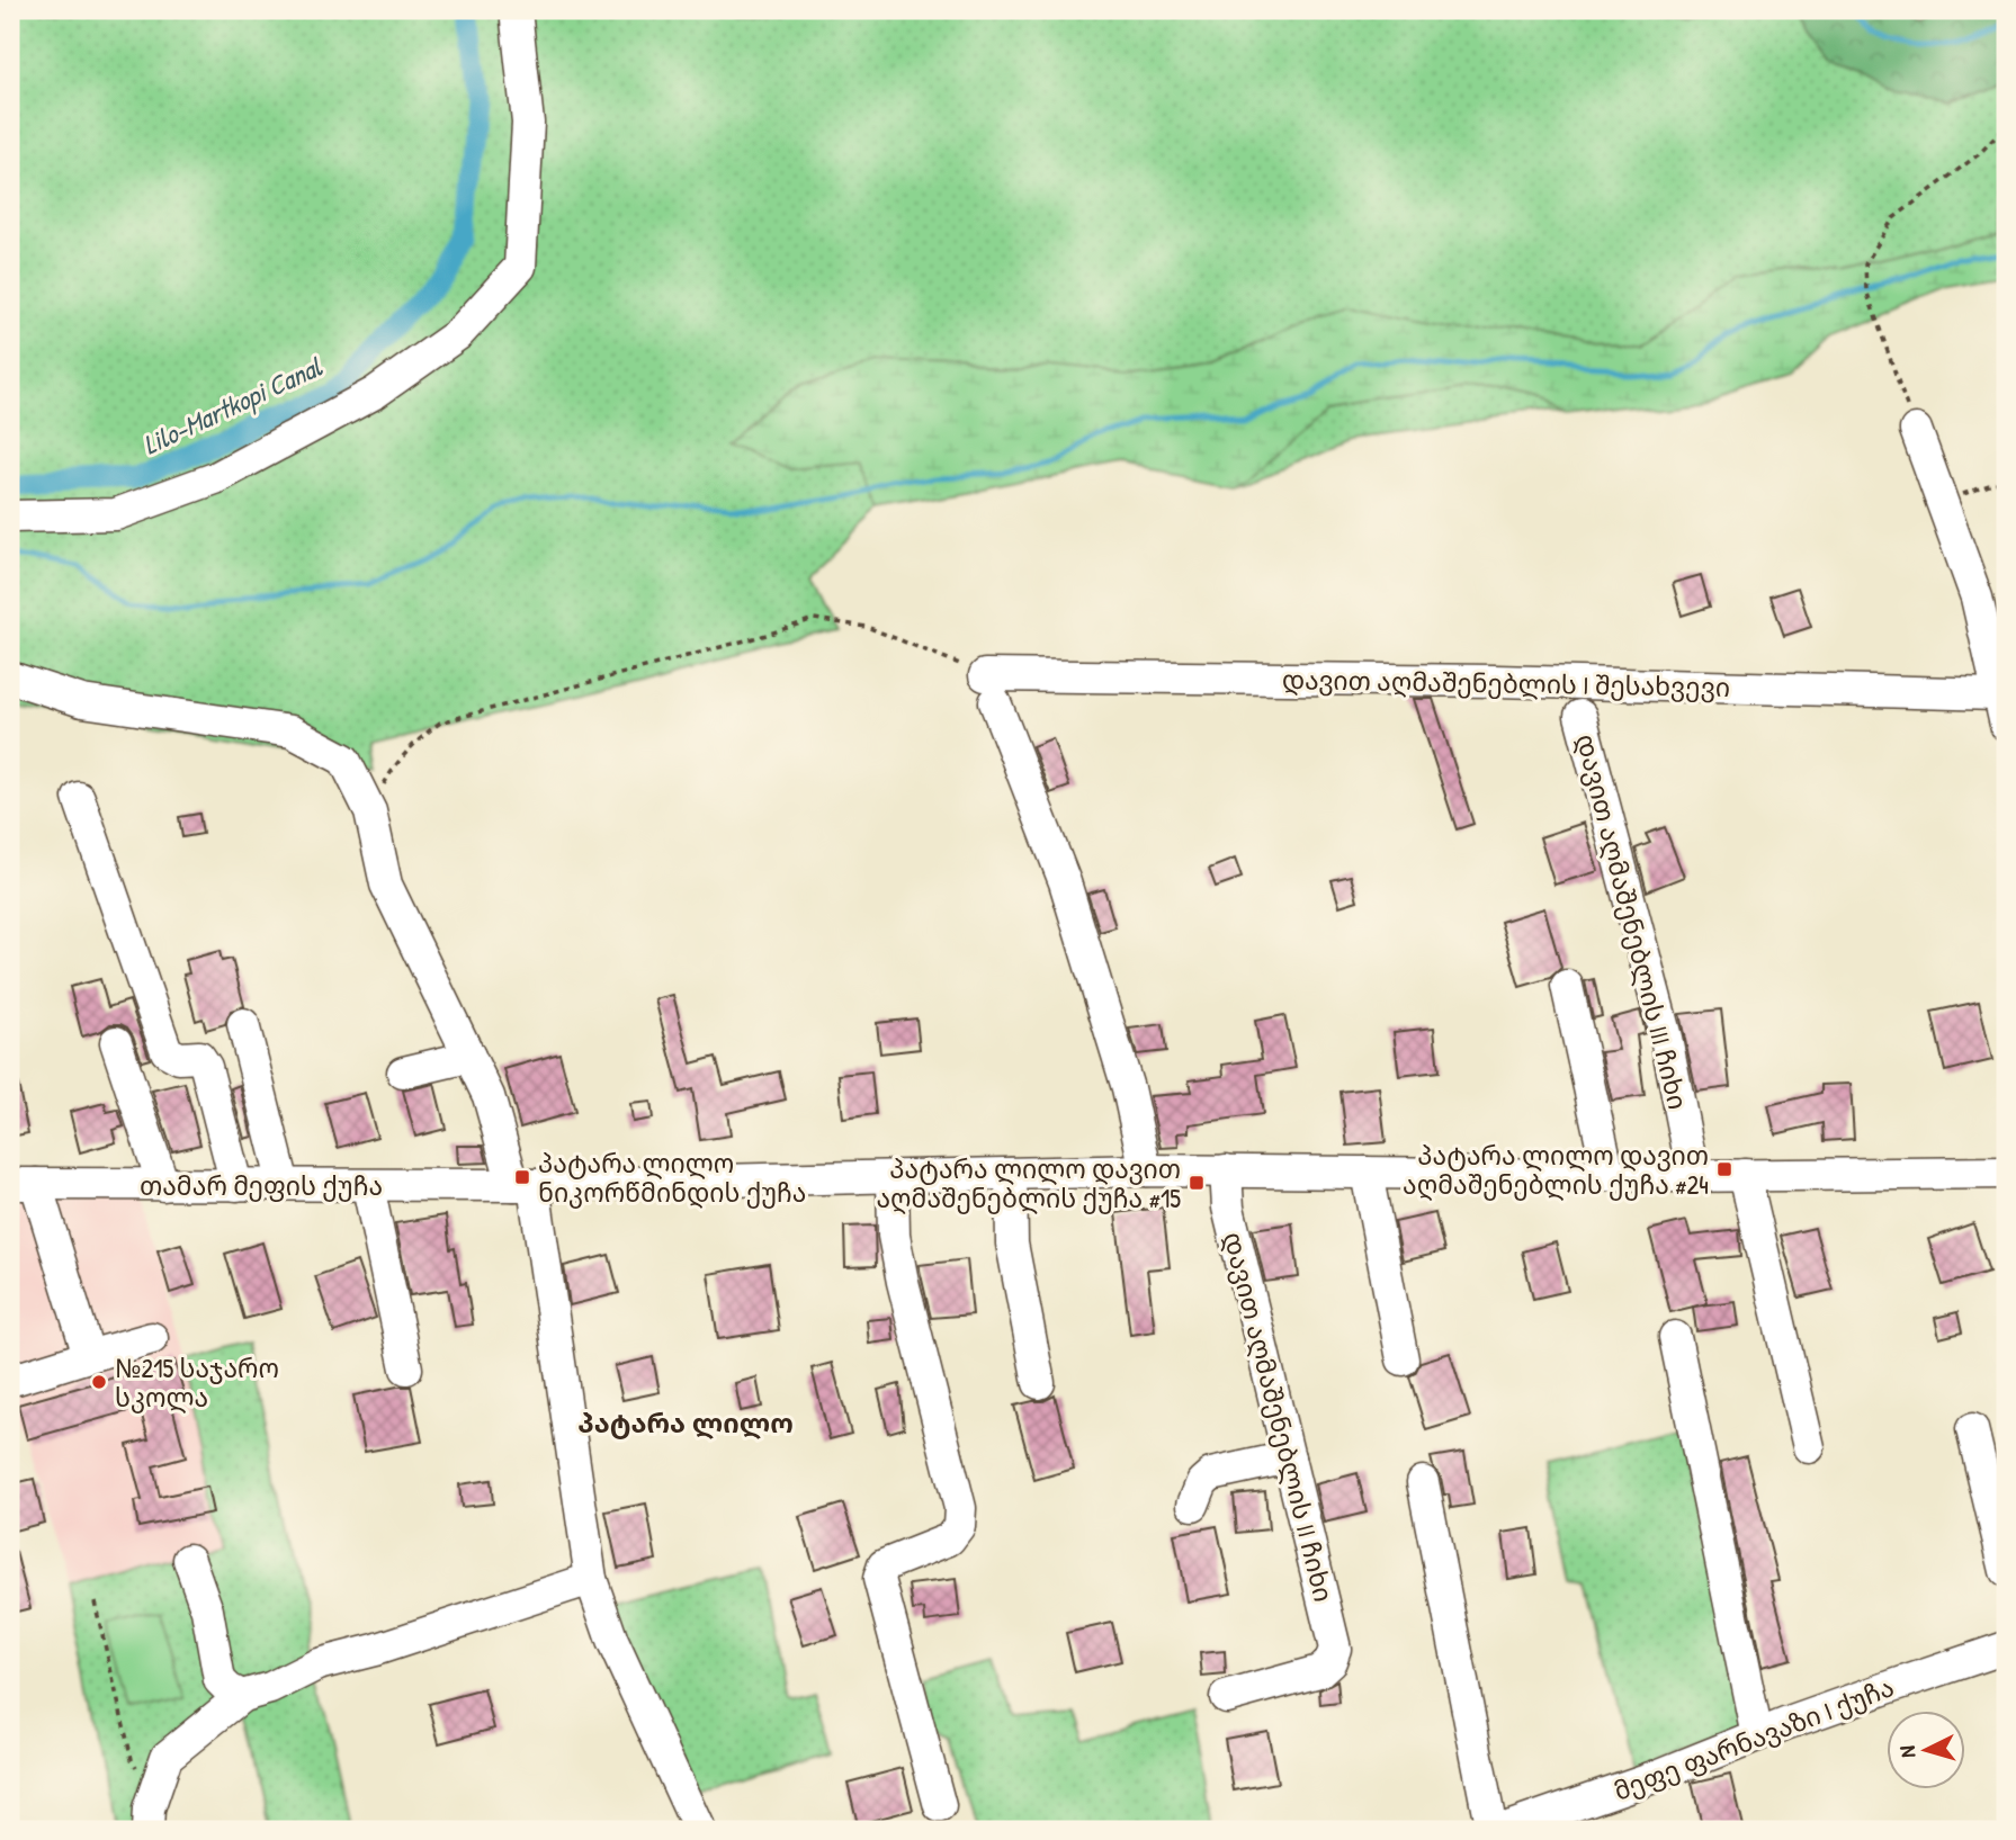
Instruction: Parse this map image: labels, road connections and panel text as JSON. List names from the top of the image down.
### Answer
{
  "streets": {
    "street": [
      "დავით აღმაშენებლის I შესახვევი",
      "დავით აღმაშენებლის III ჩიხი",
      "თამარ მეფის ქუჩა",
      "დავით აღმაშენებლის II ჩიხი",
      "მეფე ფარნავაზი I ქუჩა"
    ]
  },
  "crossings": [
    ["დავით აღმაშენებლის III ჩიხი", "თამარ მეფის ქუჩა"],
    ["თამარ მეფის ქუჩა", "დავით აღმაშენებლის II ჩიხი"]
  ],
  "districts": ["პატარა ლილო"],
  "water": ["Lilo-Martkopi Canal"],
  "places": {
    "transit": ["პატარა ლილო დავით აღმაშენებლის ქუჩა #24", "პატარა ლილო ნიკორწმინდის ქუჩა", "პატარა ლილო დავით აღმაშენებლის ქუჩა #15"],
    "other": ["№215 საჯარო სკოლა"]
  },
  "north": "left"
}
